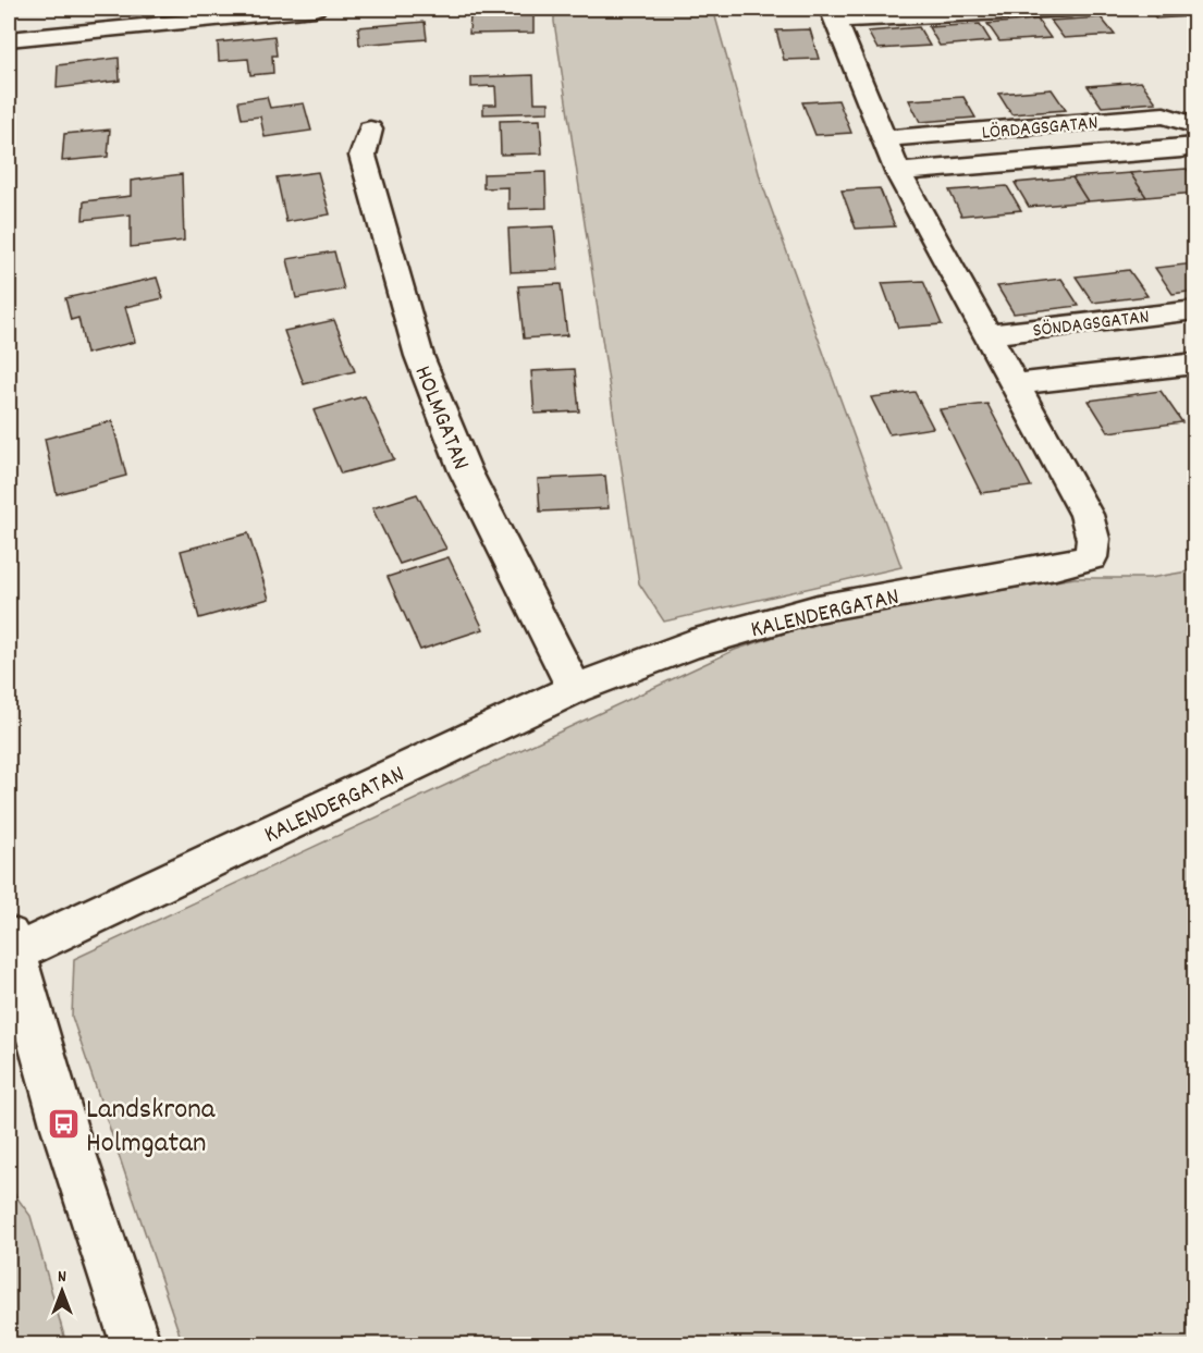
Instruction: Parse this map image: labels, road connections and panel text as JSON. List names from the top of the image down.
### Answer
{
  "streets": {
    "street": [
      "LÖRDAGSGATAN",
      "SÖNDAGSGATAN",
      "HOLMGATAN",
      "KALENDERGATAN"
    ]
  },
  "crossings": [
    ["LÖRDAGSGATAN", "KALENDERGATAN"],
    ["SÖNDAGSGATAN", "KALENDERGATAN"],
    ["HOLMGATAN", "KALENDERGATAN"]
  ],
  "places": {
    "bus stop": ["Landskrona Holmgatan"]
  },
  "north": "top"
}
